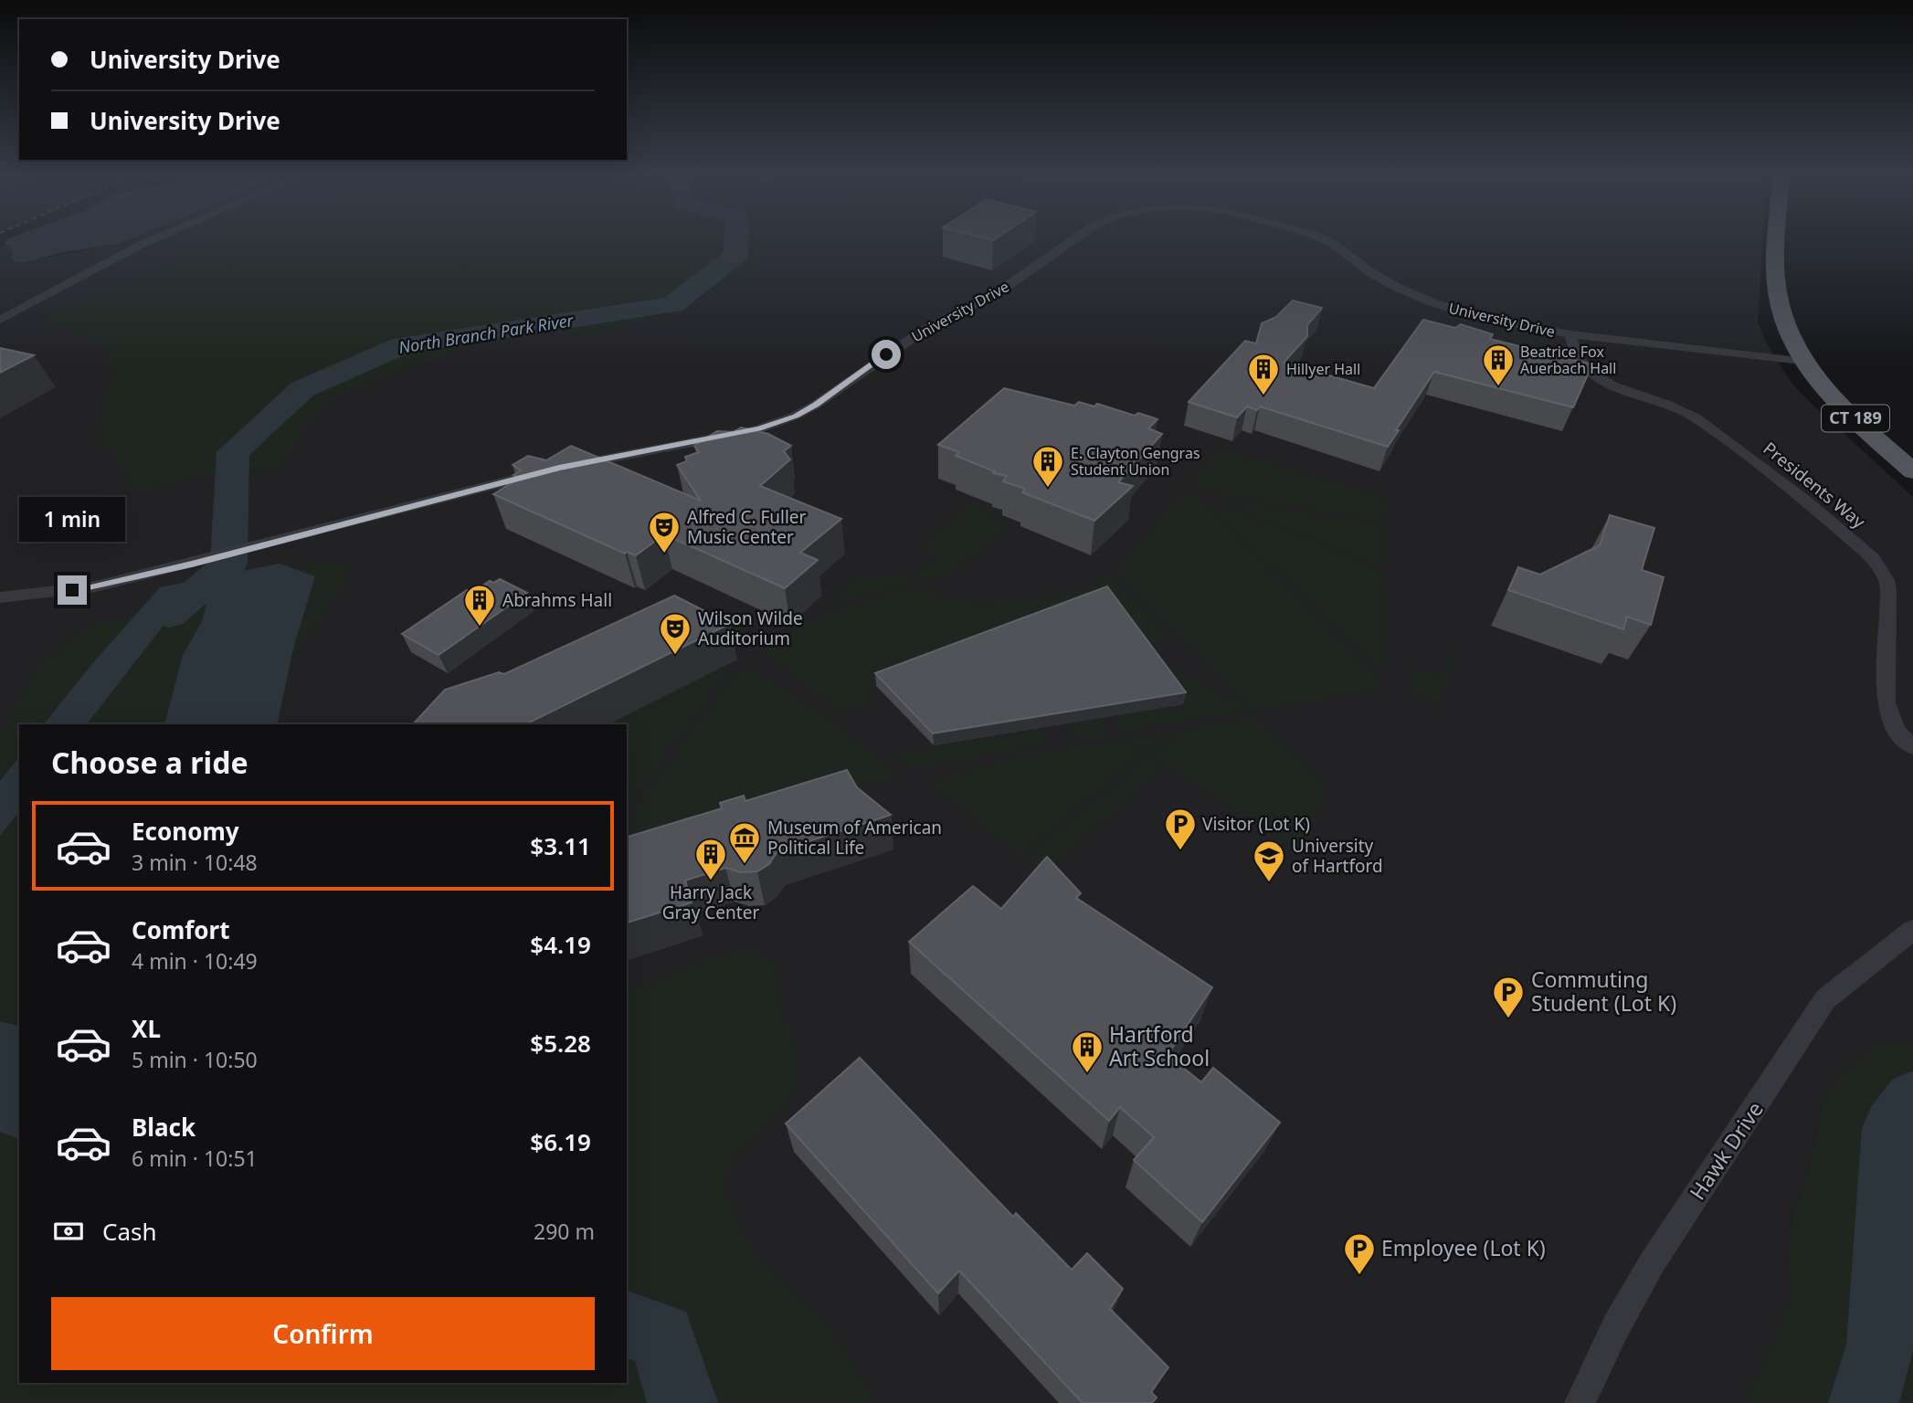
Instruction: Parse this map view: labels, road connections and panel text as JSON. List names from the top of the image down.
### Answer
{
  "streets": {
    "main road": ["CT 189"],
    "street": ["University Drive", "Presidents Way", "Hawk Drive"]
  },
  "crossings": [
    ["University Drive", "CT 189"],
    ["University Drive", "Presidents Way"]
  ],
  "water": ["North Branch Park River"],
  "places": {
    "building": [
      "Beatrice Fox Auerbach Hall",
      "Hillyer Hall",
      "E. Clayton Gengras Student Union",
      "Abrahms Hall",
      "Harry Jack Gray Center",
      "Hartford Art School"
    ],
    "theatre": ["Alfred C. Fuller Music Center", "Wilson Wilde Auditorium"],
    "parking": ["Visitor (Lot K)", "Commuting Student (Lot K)", "Employee (Lot K)"],
    "museum": ["Museum of American Political Life"],
    "school or university": ["University of Hartford"]
  },
  "page": {
    "banner": ["University Drive", "University Drive"],
    "bubble": "1 min",
    "heading": "Choose a ride",
    "list": [
      {
        "name": "Economy",
        "note": "3 min · 10:48",
        "value": "$3.11"
      },
      {
        "name": "Comfort",
        "note": "4 min · 10:49",
        "value": "$4.19"
      },
      {
        "name": "XL",
        "note": "5 min · 10:50",
        "value": "$5.28"
      },
      {
        "name": "Black",
        "note": "6 min · 10:51",
        "value": "$6.19"
      }
    ],
    "pay": ["Cash", "290 m"],
    "buttons": "Confirm"
  }
}
